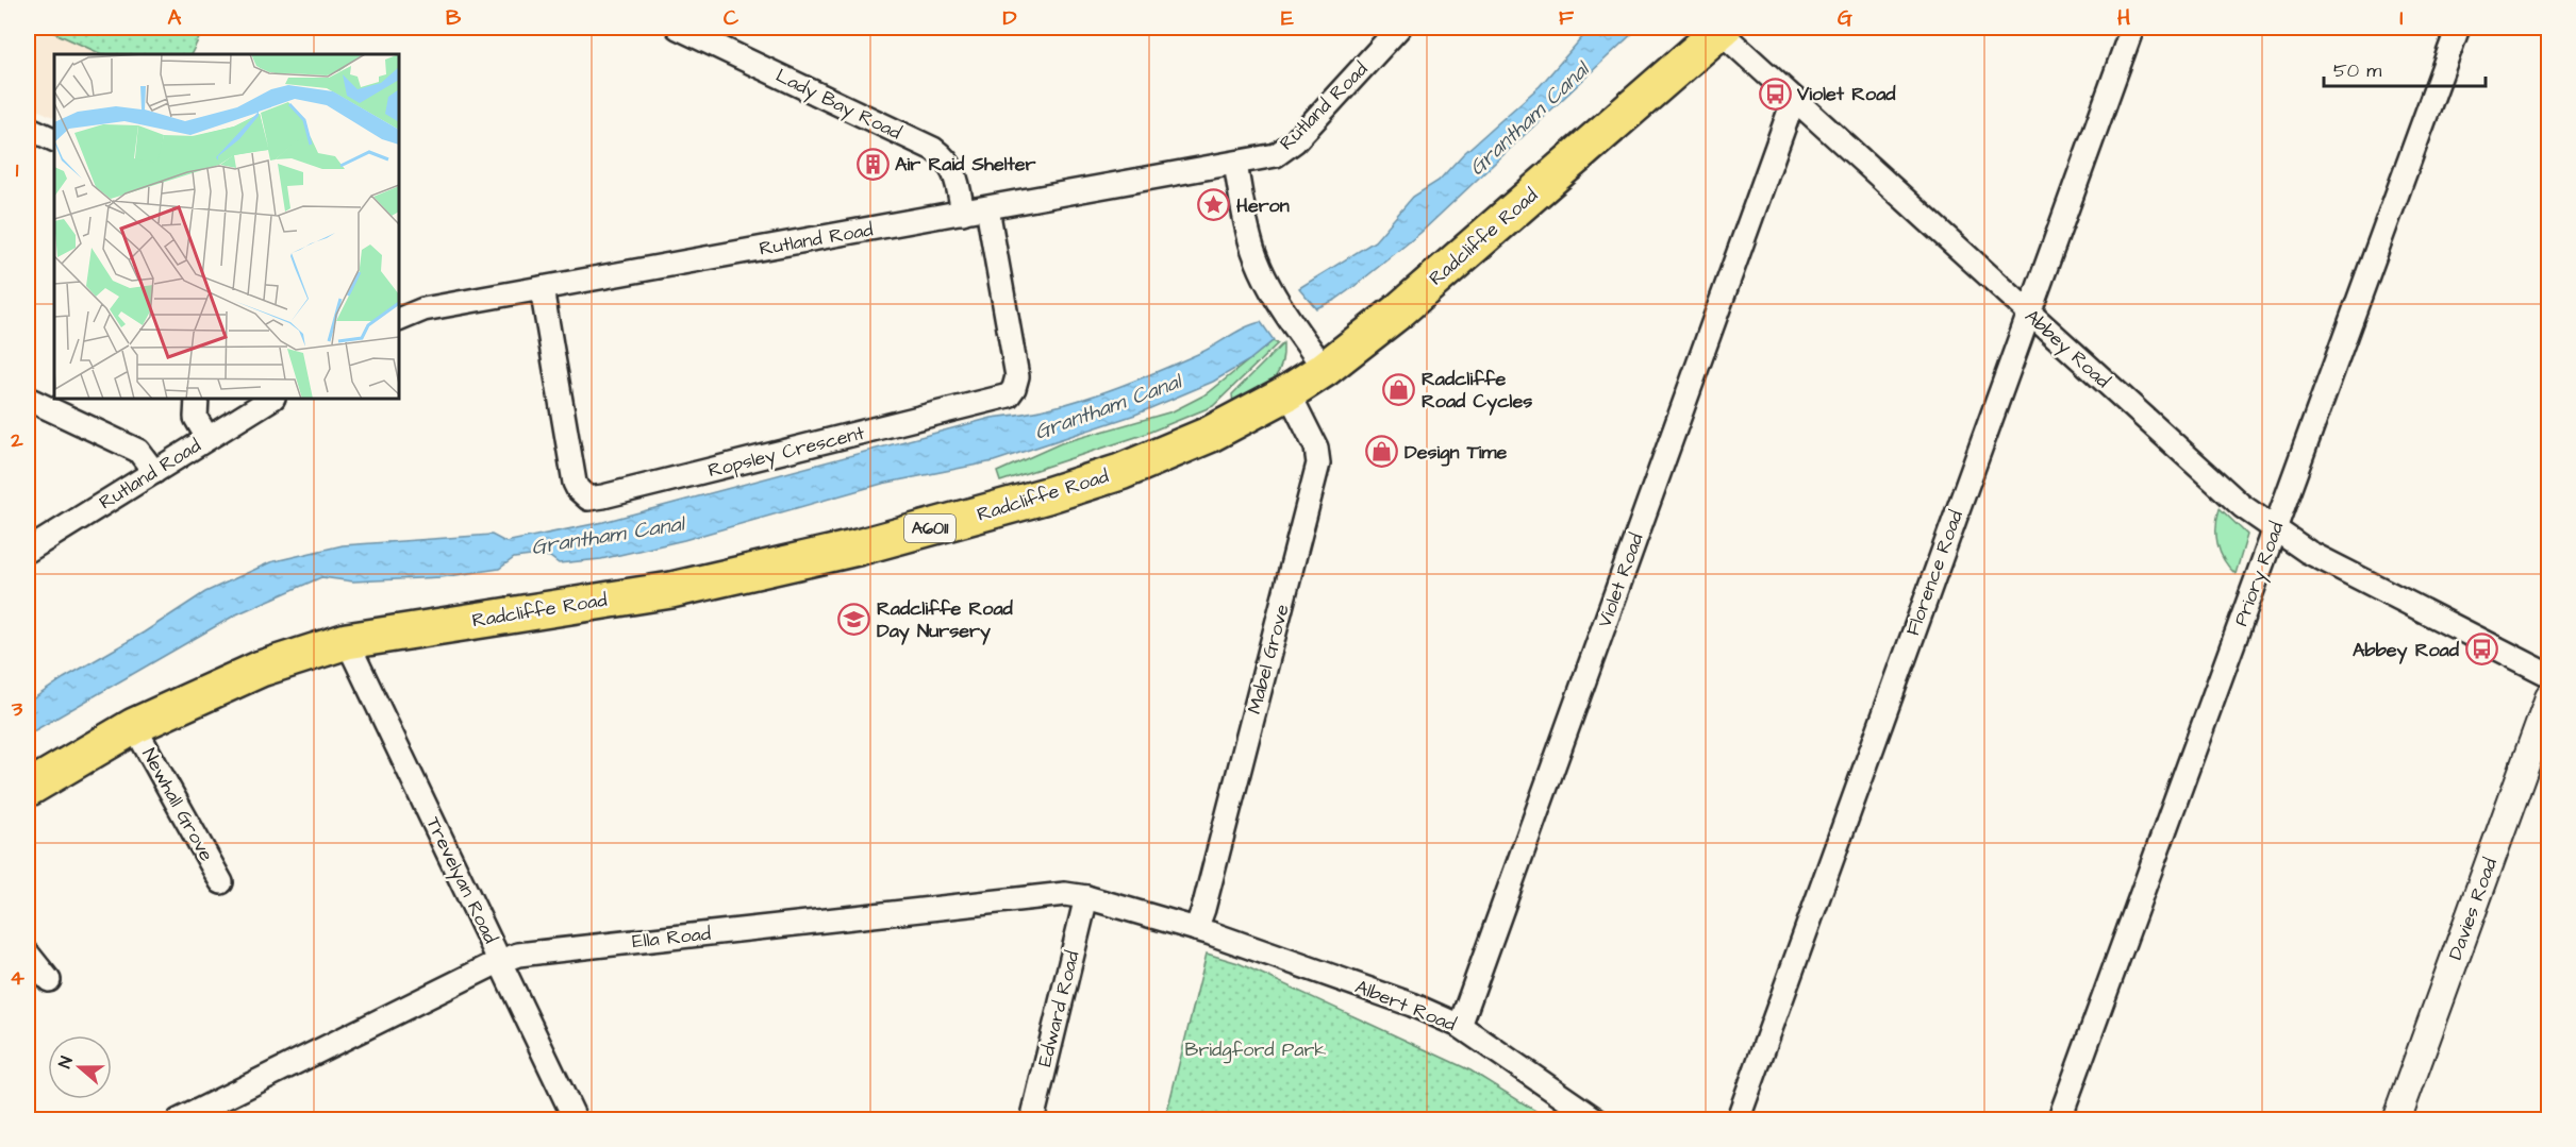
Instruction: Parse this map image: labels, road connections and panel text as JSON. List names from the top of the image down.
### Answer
{
  "streets": {
    "highway": ["Radcliffe Road", "A6011"],
    "street": [
      "Lady Bay Road",
      "Rutland Road",
      "Abbey Road",
      "Ropsley Crescent",
      "Florence Road",
      "Priory Road",
      "Violet Road",
      "Mabel Grove",
      "Newhall Grove",
      "Trevelyan Road",
      "Davies Road",
      "Ella Road",
      "Albert Road",
      "Edward Road"
    ]
  },
  "crossings": [
    ["Lady Bay Road", "Rutland Road"],
    ["Rutland Road", "Ropsley Crescent"],
    ["Radcliffe Road", "Abbey Road"],
    ["Radcliffe Road", "Mabel Grove"],
    ["Radcliffe Road", "Newhall Grove"],
    ["Radcliffe Road", "Trevelyan Road"],
    ["Abbey Road", "Florence Road"],
    ["Abbey Road", "Priory Road"],
    ["Abbey Road", "Violet Road"],
    ["Violet Road", "Albert Road"],
    ["Mabel Grove", "Ella Road"],
    ["Mabel Grove", "Albert Road"],
    ["Trevelyan Road", "Ella Road"],
    ["Ella Road", "Albert Road"],
    ["Ella Road", "Edward Road"]
  ],
  "water": ["Grantham Canal"],
  "parks": ["Bridgford Park"],
  "places": {
    "bus stop": ["Violet Road", "Abbey Road"],
    "building": ["Air Raid Shelter"],
    "place": ["Heron"],
    "shop": ["Radcliffe Road Cycles", "Design Time"],
    "school or university": ["Radcliffe Road Day Nursery"]
  },
  "scale_bar": "50 m",
  "north": "left",
  "grid": {
    "columns": [
      "A",
      "B",
      "C",
      "D",
      "E",
      "F",
      "G",
      "H",
      "I"
    ],
    "rows": [
      "1",
      "2",
      "3",
      "4"
    ]
  }
}
